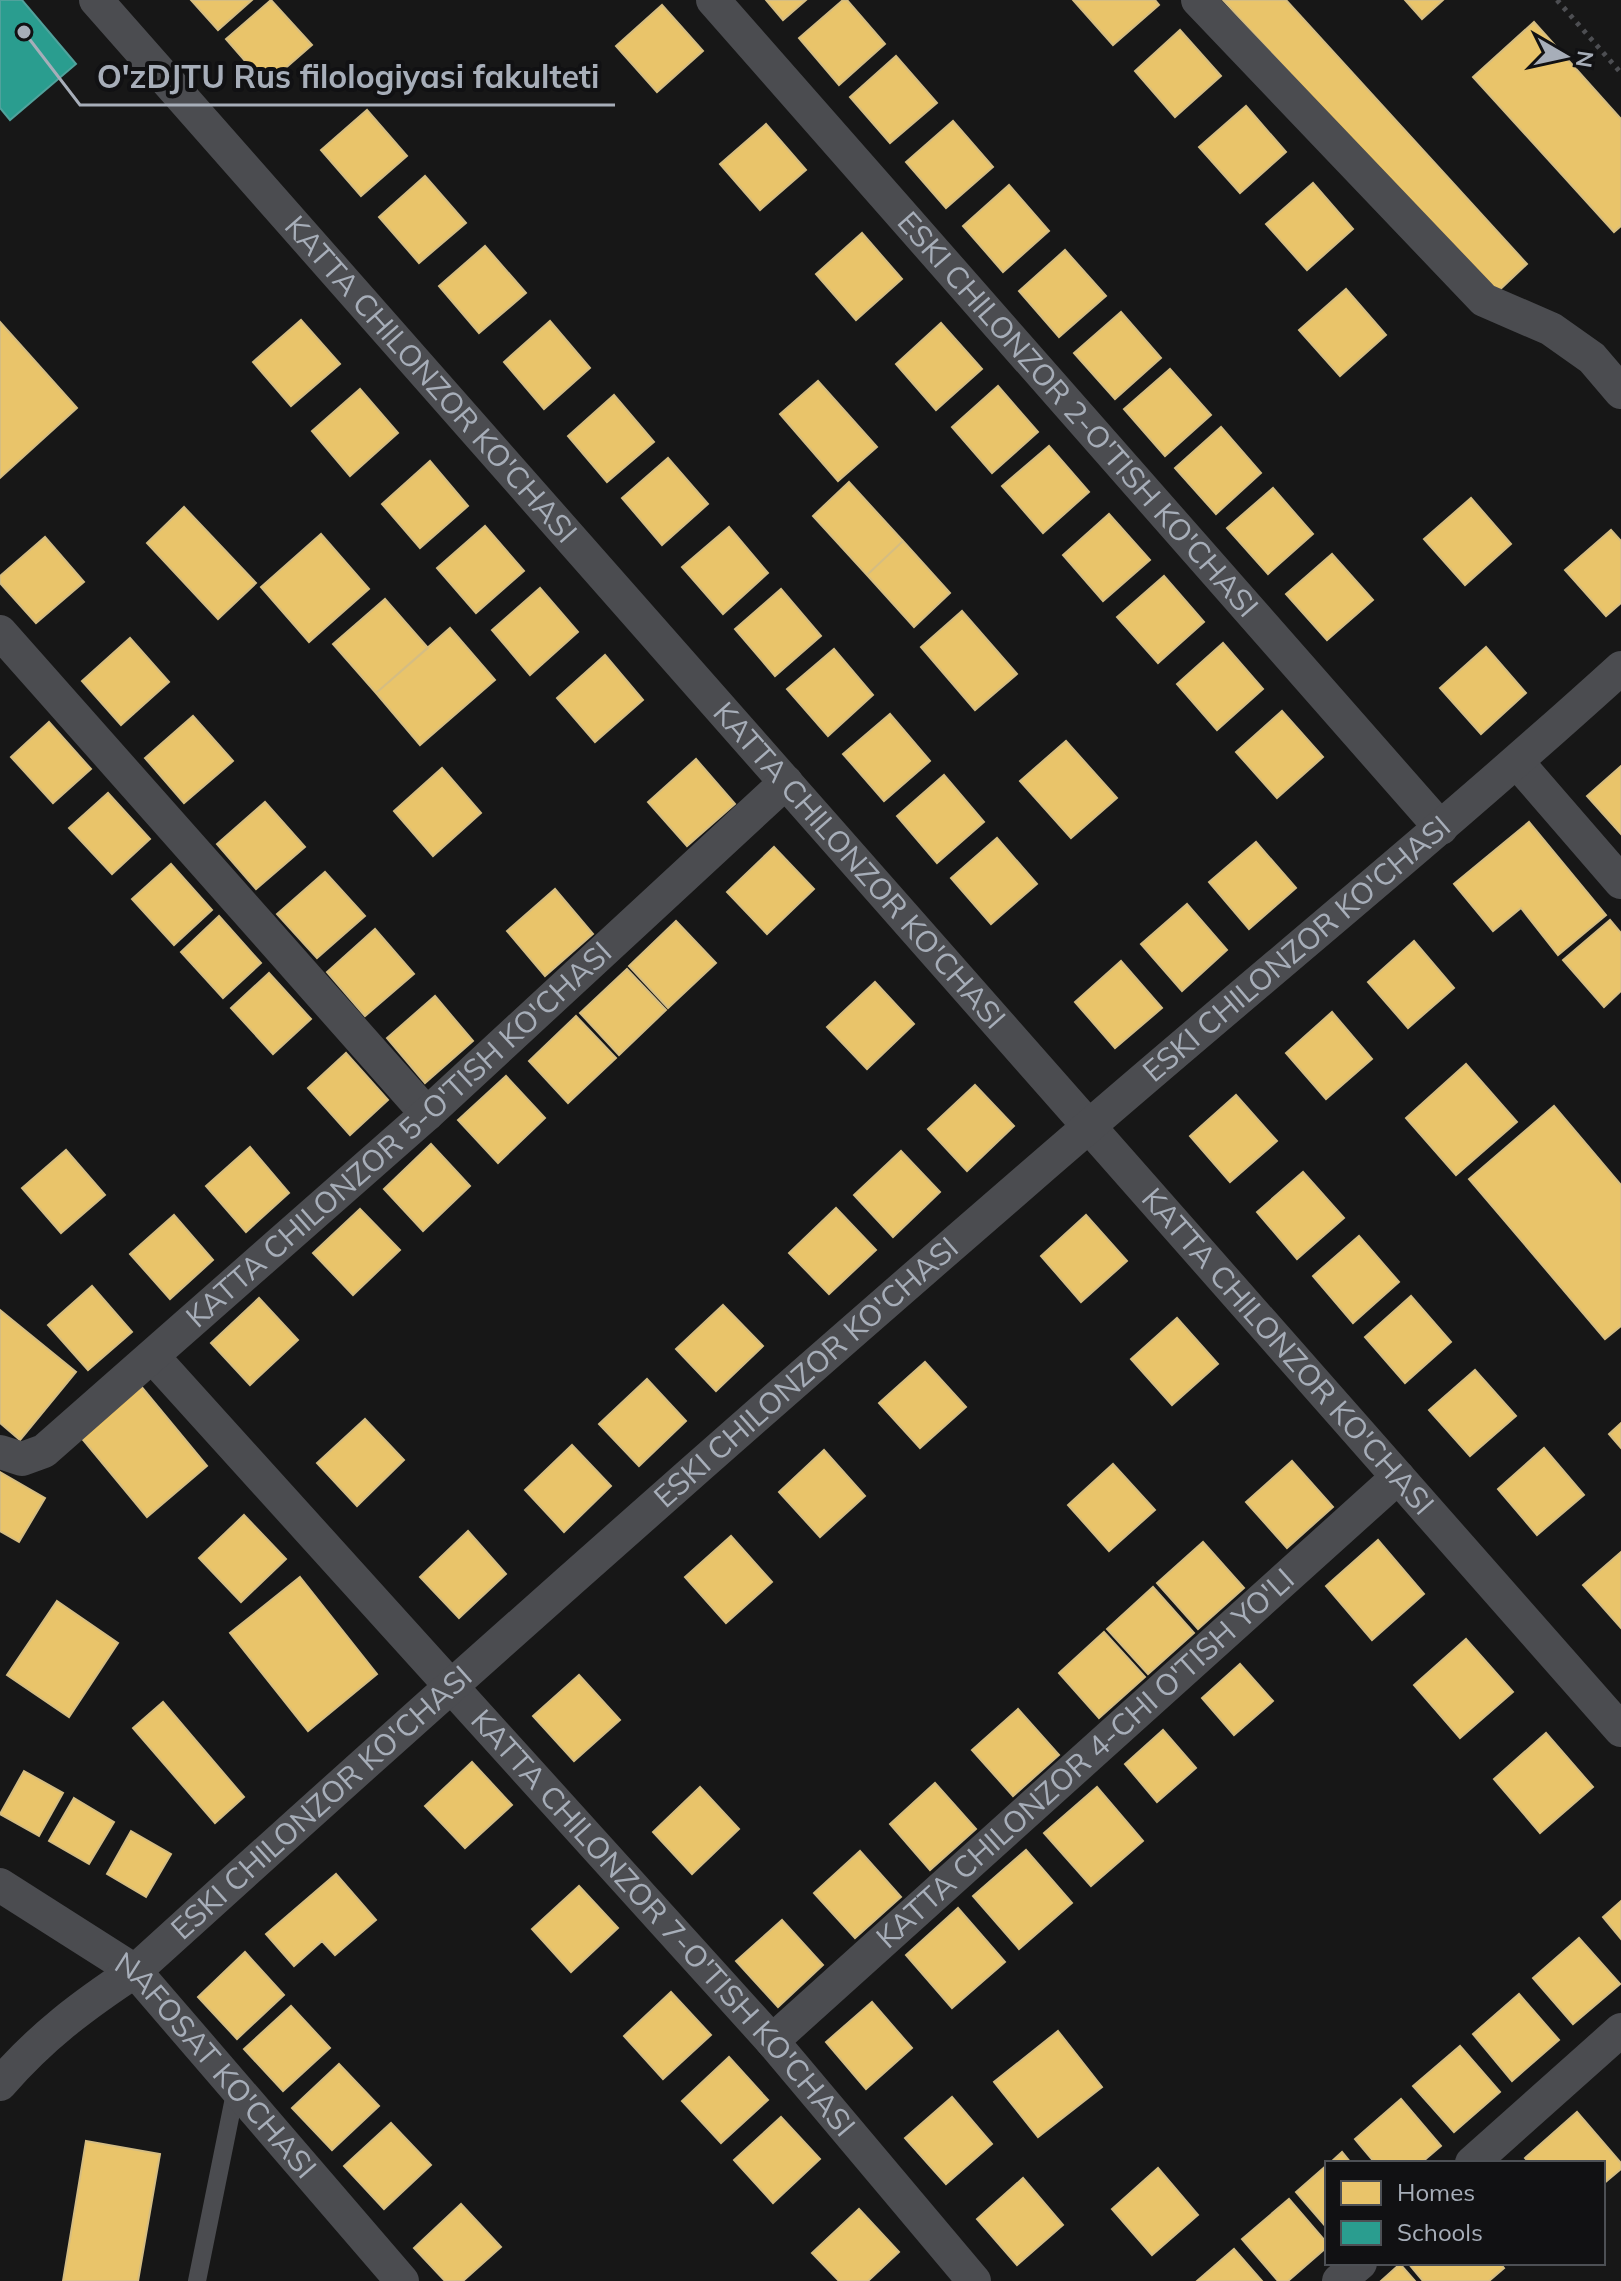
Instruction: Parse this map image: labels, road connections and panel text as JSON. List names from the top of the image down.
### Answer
{
  "streets": {
    "street": [
      "KATTA CHILONZOR KO'CHASI",
      "ESKI CHILONZOR 2-O'TISH KO'CHASI",
      "ESKI CHILONZOR KO'CHASI",
      "KATTA CHILONZOR 5-O'TISH KO'CHASI",
      "KATTA CHILONZOR 4-CHI O'TISH YO'LI",
      "KATTA CHILONZOR 7-O'TISH KO'CHASI",
      "NAFOSAT KO'CHASI"
    ]
  },
  "crossings": [
    ["KATTA CHILONZOR KO'CHASI", "ESKI CHILONZOR KO'CHASI"],
    ["KATTA CHILONZOR KO'CHASI", "KATTA CHILONZOR 5-O'TISH KO'CHASI"],
    ["KATTA CHILONZOR KO'CHASI", "KATTA CHILONZOR 4-CHI O'TISH YO'LI"],
    ["ESKI CHILONZOR 2-O'TISH KO'CHASI", "ESKI CHILONZOR KO'CHASI"],
    ["ESKI CHILONZOR KO'CHASI", "KATTA CHILONZOR 7-O'TISH KO'CHASI"],
    ["ESKI CHILONZOR KO'CHASI", "NAFOSAT KO'CHASI"],
    ["KATTA CHILONZOR 5-O'TISH KO'CHASI", "KATTA CHILONZOR 7-O'TISH KO'CHASI"],
    ["KATTA CHILONZOR 4-CHI O'TISH YO'LI", "KATTA CHILONZOR 7-O'TISH KO'CHASI"]
  ],
  "places": ["O'zDJTU Rus filologiyasi fakulteti"],
  "legend": ["Homes", "Schools"],
  "north": "right"
}
